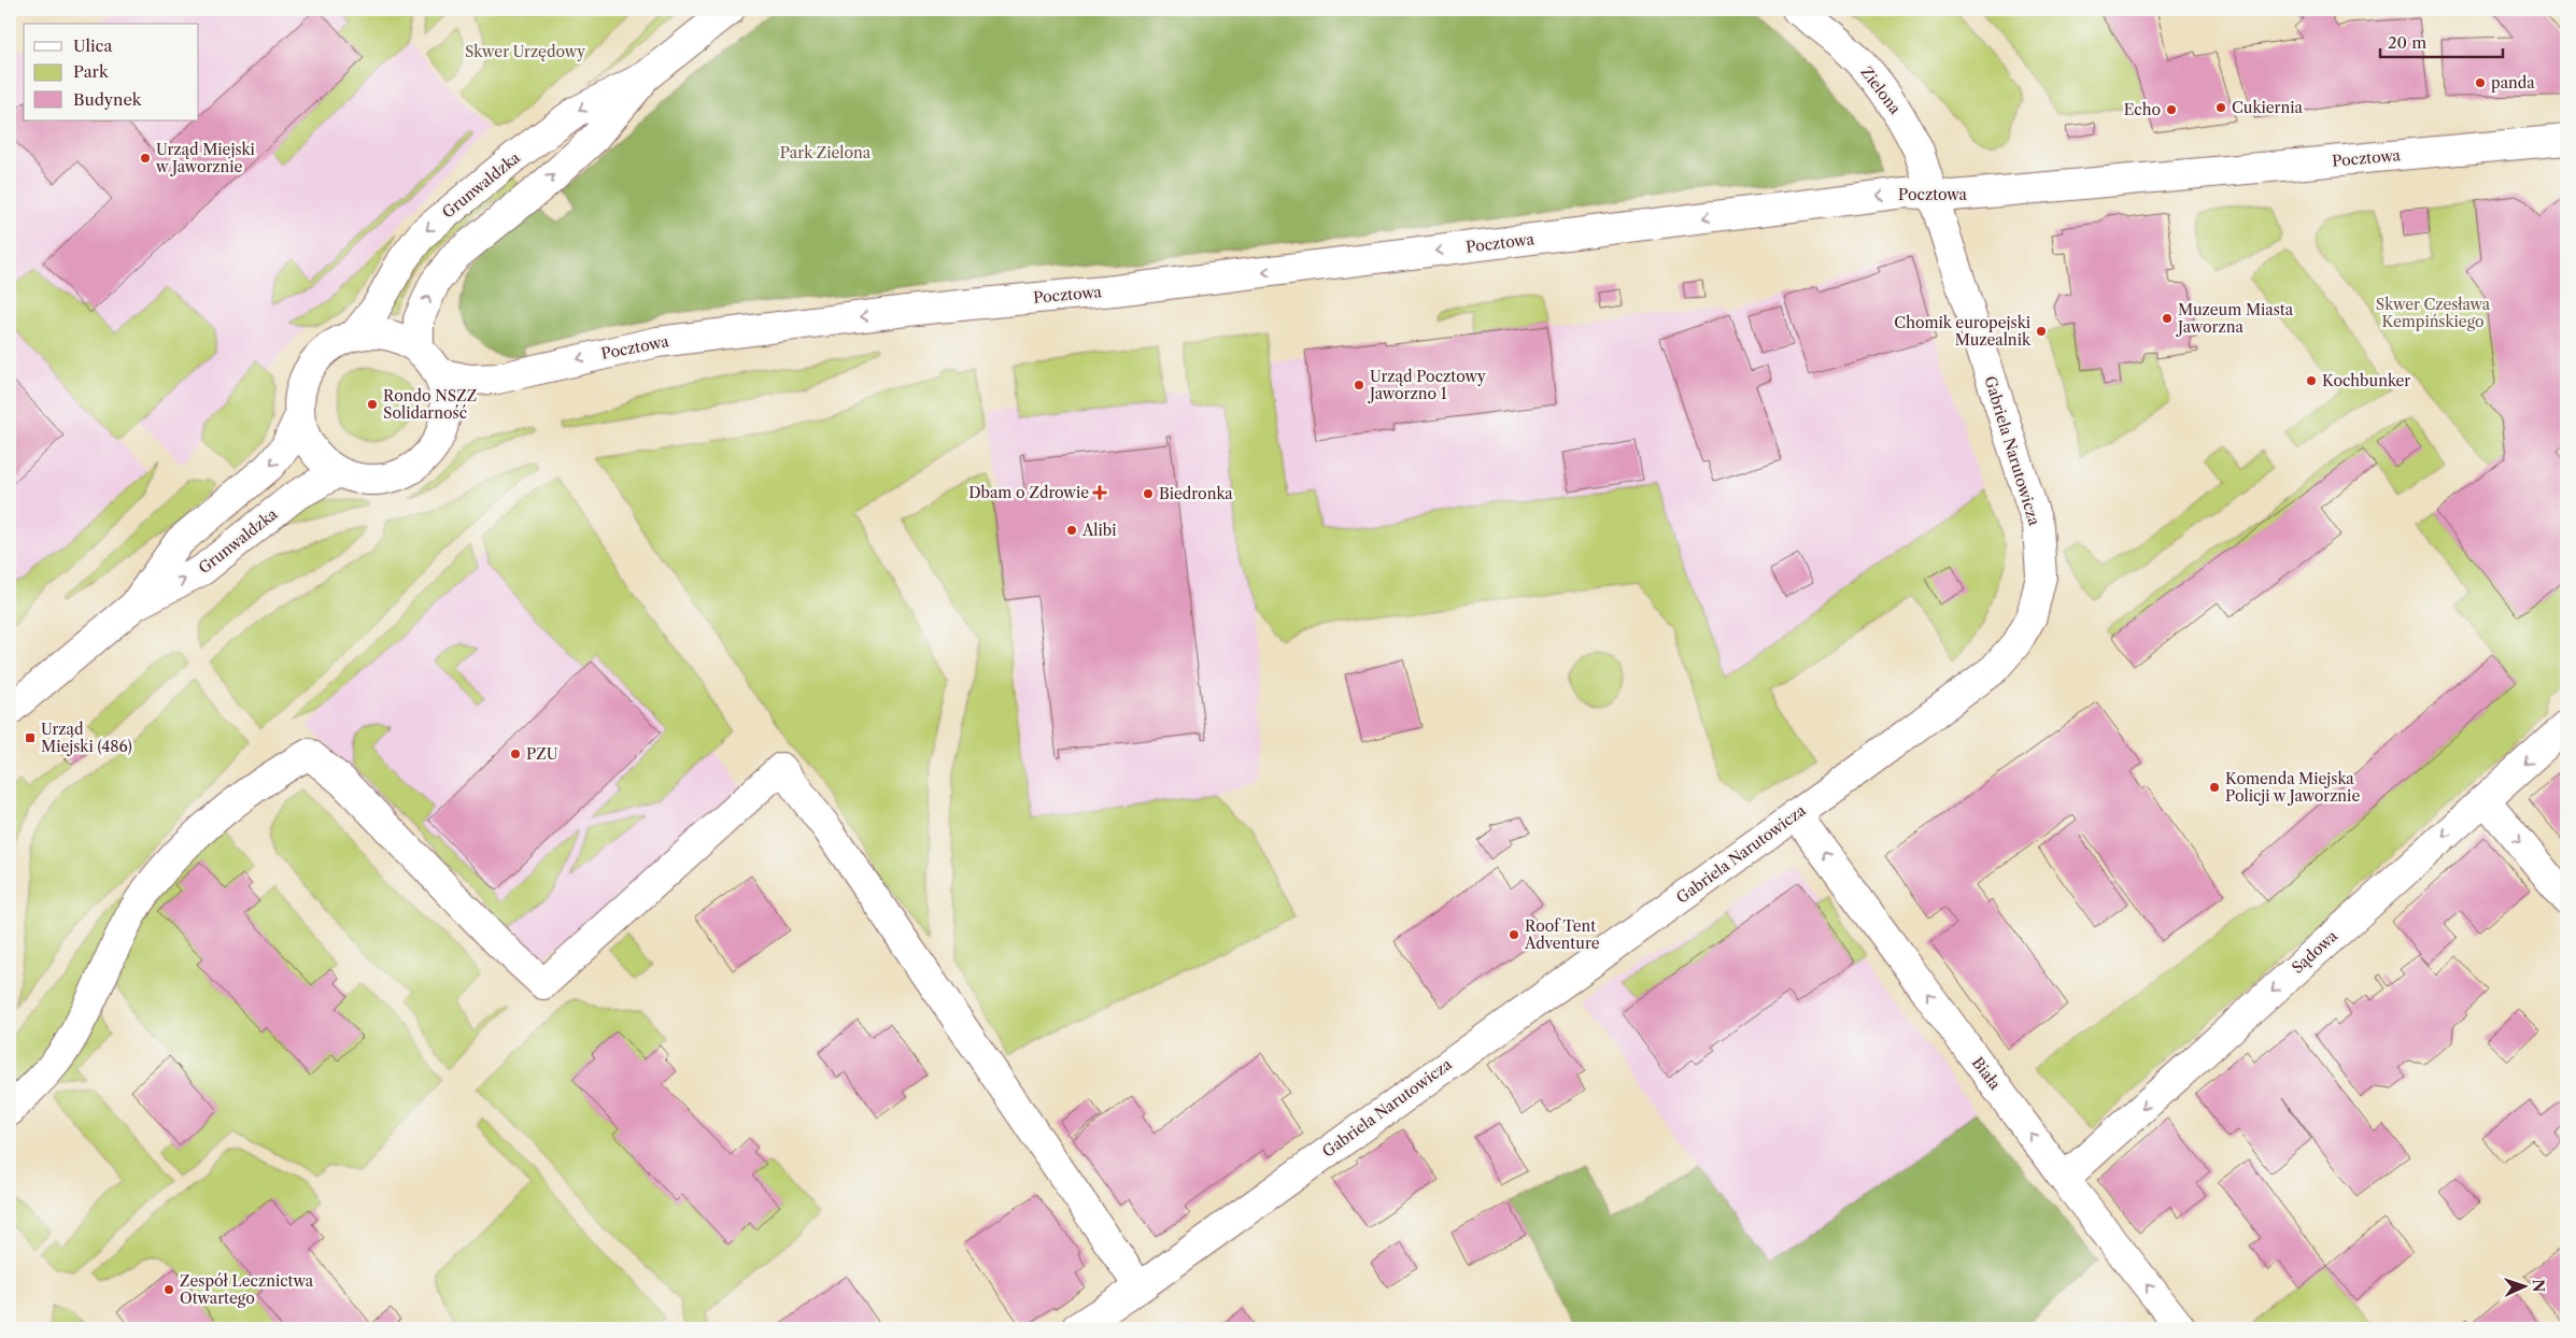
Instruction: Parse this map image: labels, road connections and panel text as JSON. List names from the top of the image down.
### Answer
{
  "streets": {
    "street": [
      "Zielona",
      "Pocztowa",
      "Grunwaldzka",
      "Gabriela Narutowicza",
      "Sądowa",
      "Biała"
    ]
  },
  "crossings": [
    ["Zielona", "Pocztowa"],
    ["Zielona", "Gabriela Narutowicza"],
    ["Pocztowa", "Grunwaldzka"],
    ["Pocztowa", "Gabriela Narutowicza"],
    ["Gabriela Narutowicza", "Biała"],
    ["Sądowa", "Biała"]
  ],
  "one_way": ["Pocztowa", "Sądowa", "Biała"],
  "parks": ["Skwer Urzędowy", "Park Zielona", "Skwer Czesława Kempińskiego"],
  "places": {
    "other": [
      "panda",
      "Cukiernia",
      "Echo",
      "Urząd Miejski w Jaworznie",
      "Muzeum Miasta Jaworzna",
      "Chomik europejski Muzealnik",
      "Kochbunker",
      "Urząd Pocztowy Jaworzno 1",
      "Rondo NSZZ Solidarność",
      "Biedronka",
      "Alibi",
      "PZU",
      "Komenda Miejska Policji w Jaworznie",
      "Roof Tent Adventure",
      "Zespół Lecznictwa Otwartego"
    ],
    "health": ["Dbam o Zdrowie"],
    "transit": ["Urząd Miejski (486)"]
  },
  "legend": ["Ulica", "Park", "Budynek"],
  "scale_bar": "20 m",
  "north": "right"
}
